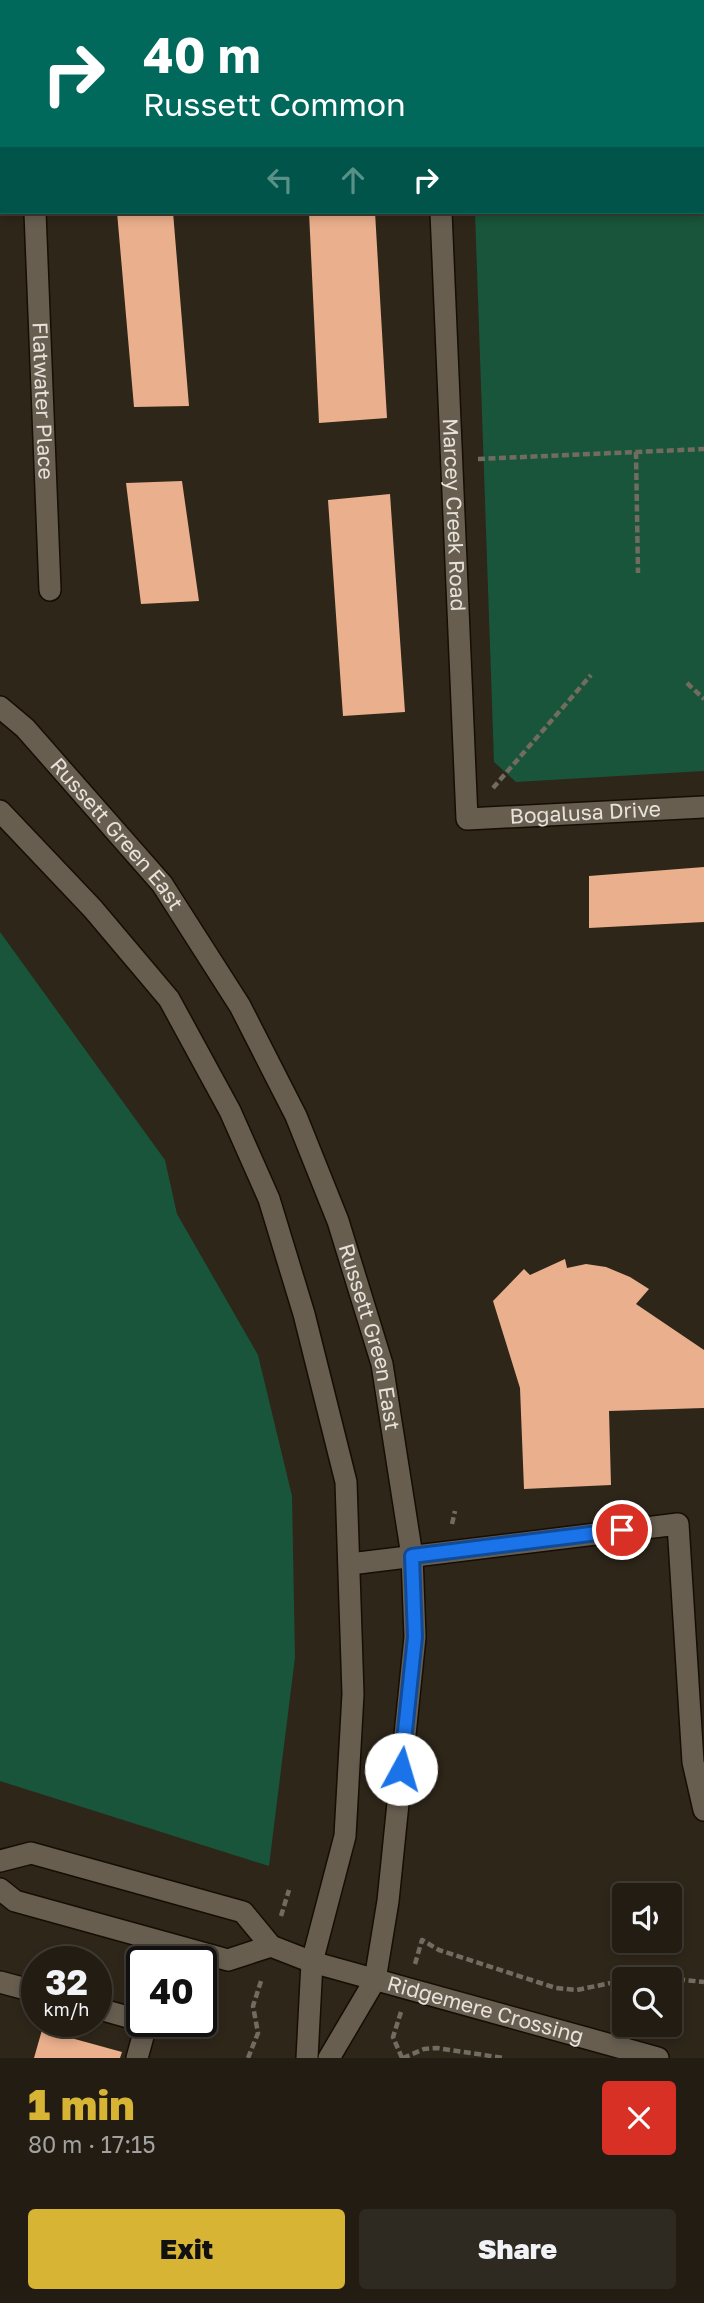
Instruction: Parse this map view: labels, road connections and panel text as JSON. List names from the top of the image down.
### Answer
{
  "streets": {
    "street": [
      "Flatwater Place",
      "Marcey Creek Road",
      "Bogalusa Drive",
      "Russett Green East",
      "Ridgemere Crossing"
    ]
  },
  "crossings": [
    ["Marcey Creek Road", "Bogalusa Drive"],
    ["Russett Green East", "Ridgemere Crossing"]
  ],
  "page": {
    "turn": ["40 m", "Russett Common"],
    "speed": "32 km/h",
    "limit": "40",
    "heading": ["1 min", "80 m · 17:15"],
    "buttons": ["Exit", "Share"]
  }
}
